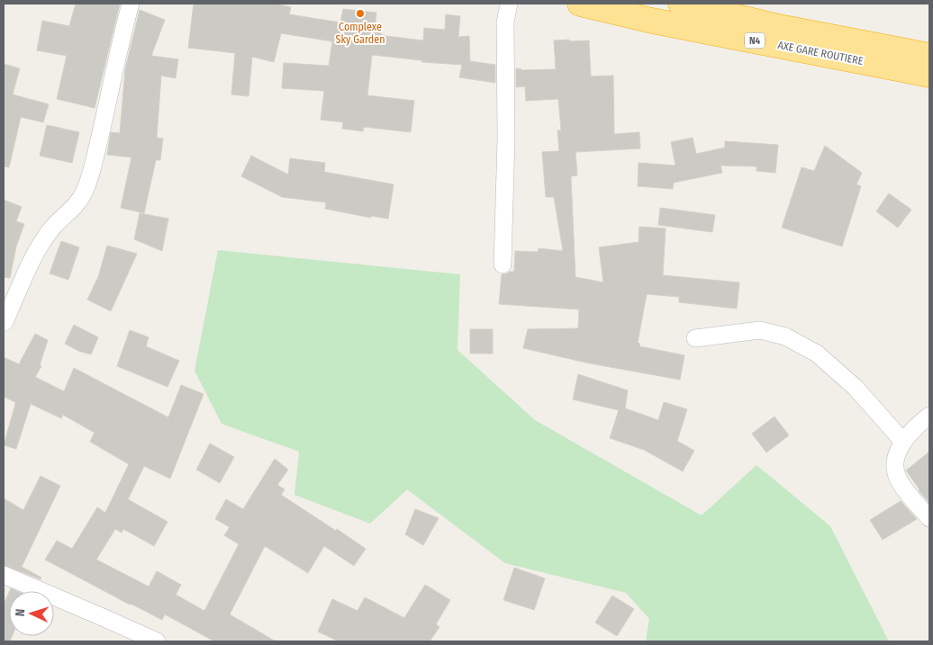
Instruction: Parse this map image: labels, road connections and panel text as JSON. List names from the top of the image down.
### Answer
{
  "streets": {
    "highway": ["N4", "AXE GARE ROUTIERE"]
  },
  "places": ["Complexe Sky Garden"],
  "north": "left"
}
